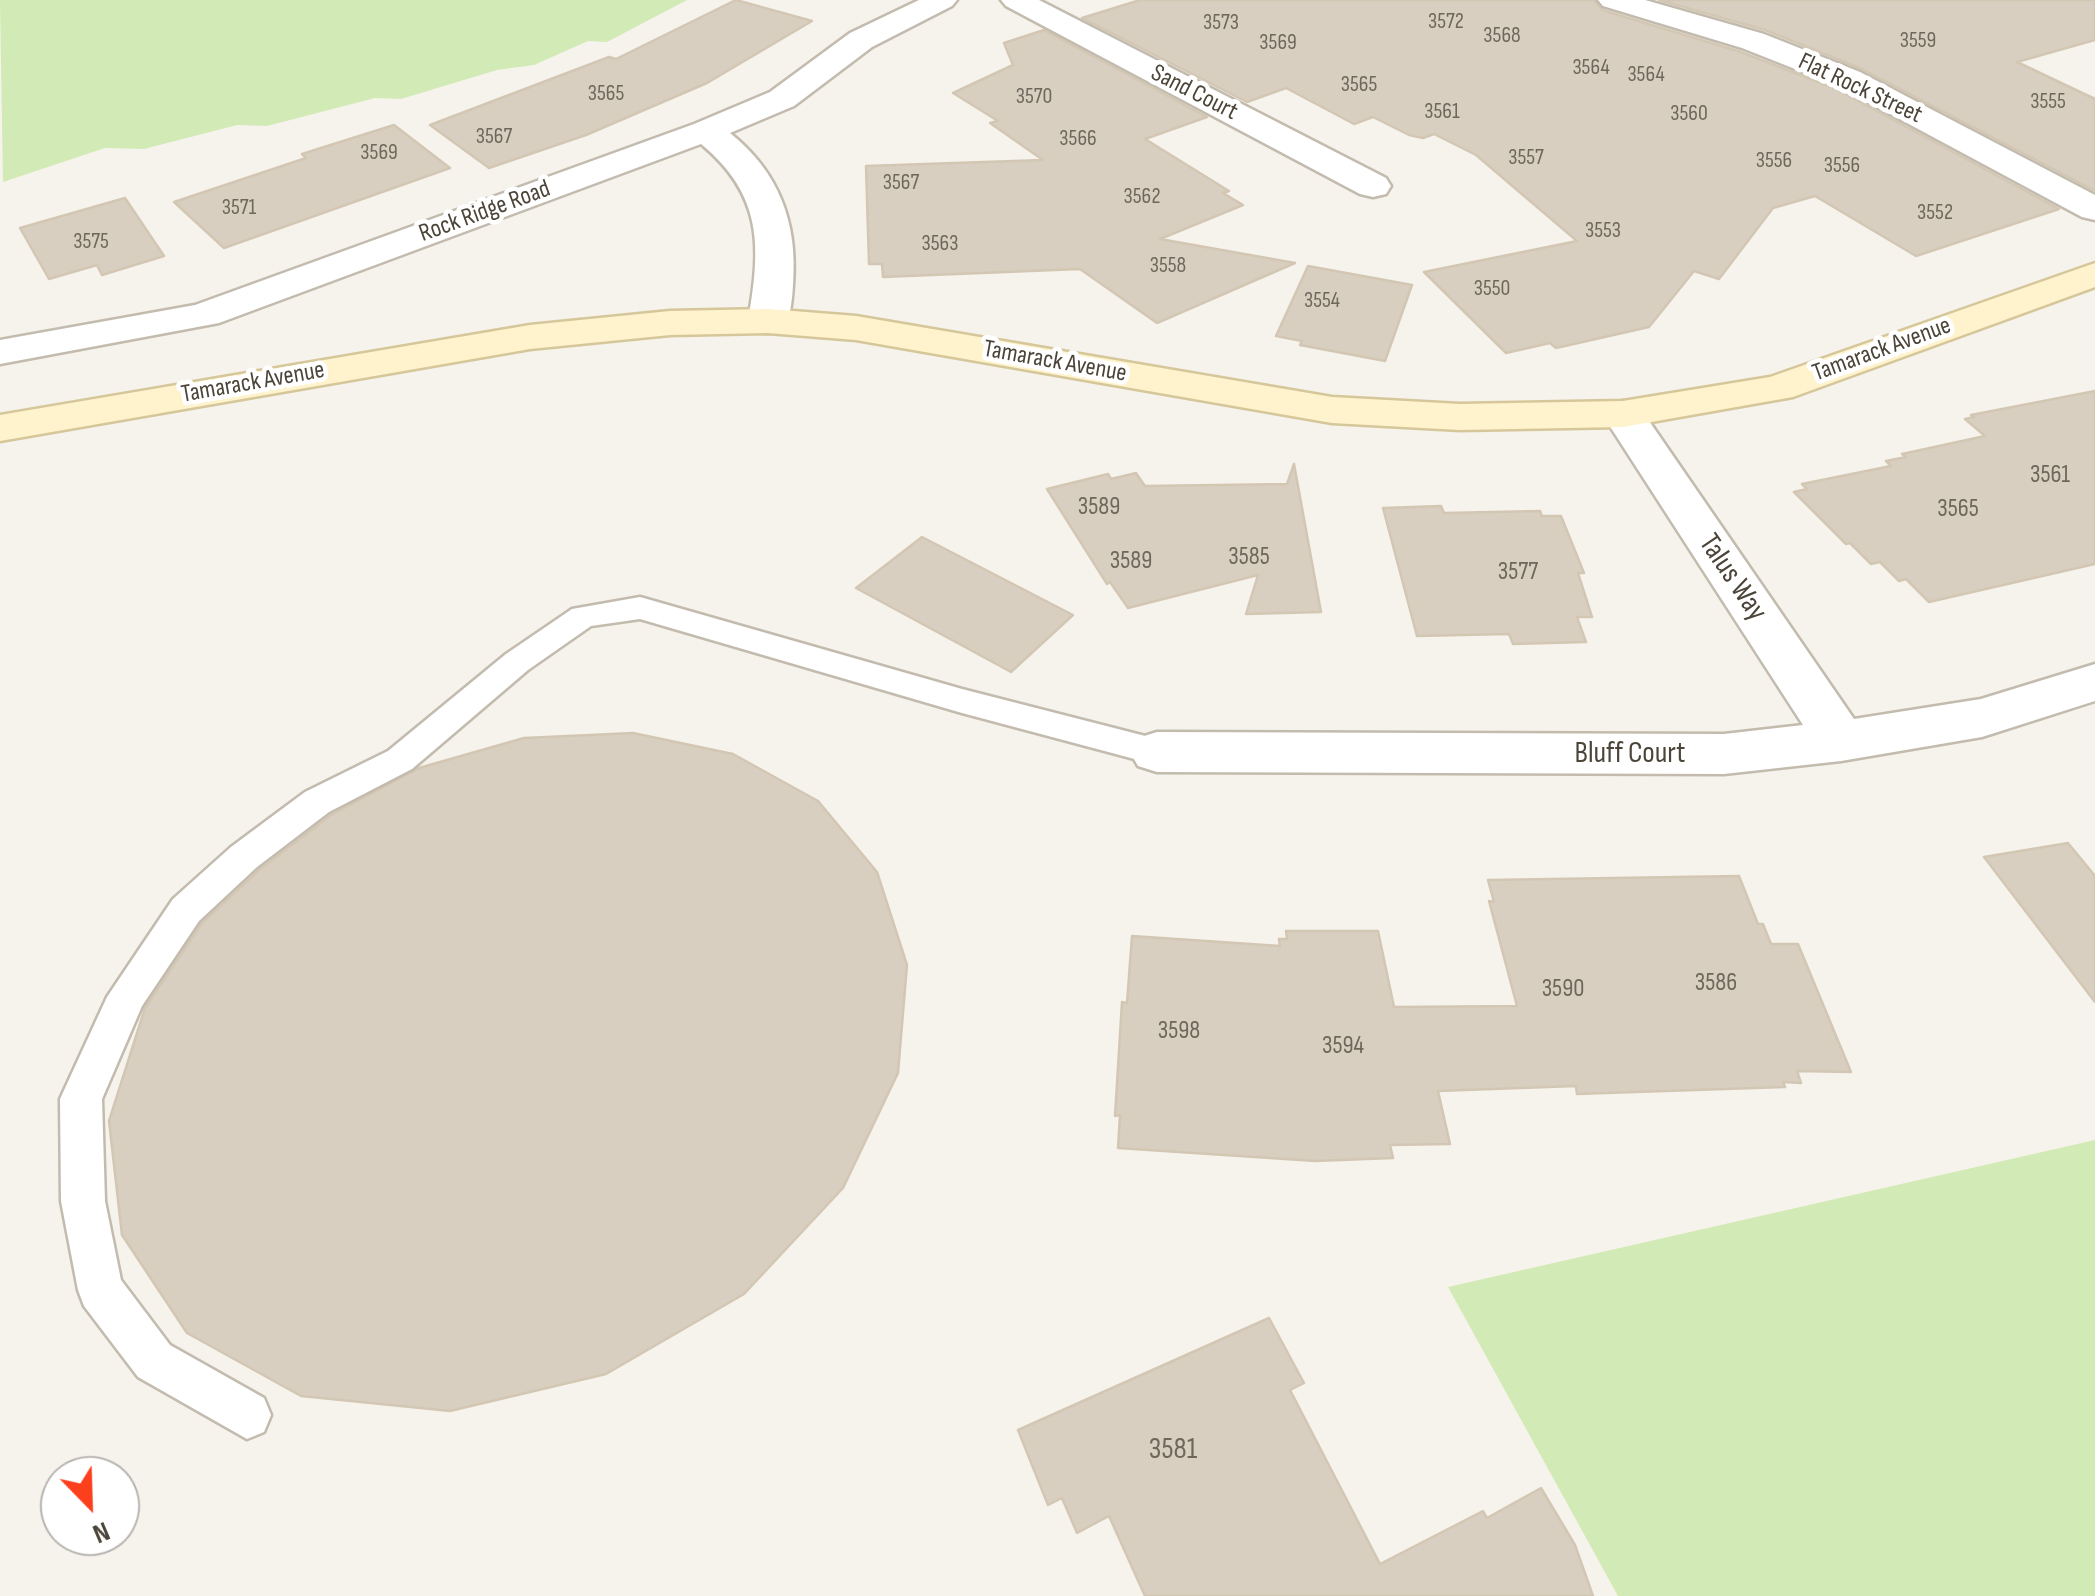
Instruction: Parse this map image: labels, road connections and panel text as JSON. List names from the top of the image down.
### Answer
{
  "streets": {
    "main road": ["Tamarack Avenue"],
    "street": [
      "Flat Rock Street",
      "Sand Court",
      "Rock Ridge Road",
      "Talus Way",
      "Bluff Court"
    ]
  },
  "crossings": [
    ["Tamarack Avenue", "Talus Way"],
    ["Talus Way", "Bluff Court"]
  ],
  "house_numbers": [
    "3572",
    "3573",
    "3568",
    "3559",
    "3569",
    "3564",
    "3564",
    "3565",
    "3565",
    "3570",
    "3555",
    "3561",
    "3560",
    "3567",
    "3566",
    "3569",
    "3557",
    "3556",
    "3556",
    "3567",
    "3562",
    "3571",
    "3552",
    "3553",
    "3575",
    "3563",
    "3558",
    "3550",
    "3554",
    "3561",
    "3589",
    "3565",
    "3585",
    "3589",
    "3577",
    "3586",
    "3590",
    "3598",
    "3594",
    "3581"
  ],
  "north": "bottom right"
}
